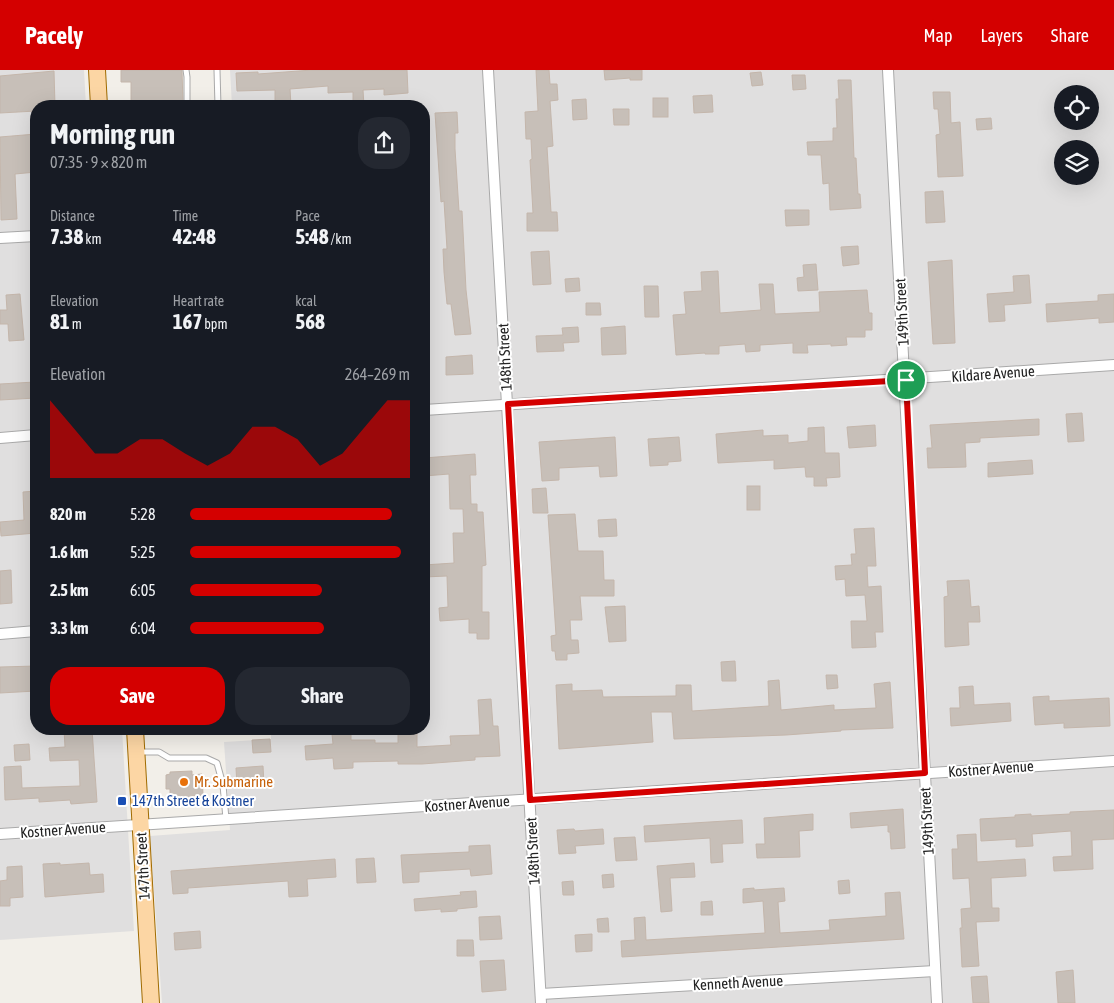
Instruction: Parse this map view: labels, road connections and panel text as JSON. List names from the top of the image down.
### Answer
{
  "streets": {
    "main road": ["147th Street"],
    "street": [
      "149th Street",
      "148th Street",
      "Kildare Avenue",
      "Kostner Avenue",
      "Kenneth Avenue"
    ]
  },
  "crossings": [
    ["149th Street", "Kildare Avenue"],
    ["149th Street", "Kostner Avenue"],
    ["149th Street", "Kenneth Avenue"],
    ["148th Street", "Kildare Avenue"],
    ["148th Street", "Kostner Avenue"],
    ["148th Street", "Kenneth Avenue"],
    ["Kostner Avenue", "147th Street"]
  ],
  "places": {
    "other": ["Mr. Submarine"],
    "transit": ["147th Street & Kostner"]
  },
  "page": {
    "header": "Pacely",
    "nav": ["Map", "Layers", "Share"],
    "heading": ["Morning run", "07:35 · 9 × 820 m"],
    "stats": [
      ["Distance", "7.38 km"],
      ["Time", "42:48"],
      ["Pace", "5:48 /km"],
      ["Elevation", "81 m"],
      ["Heart rate", "167 bpm"],
      ["kcal", "568"]
    ],
    "chart": ["Elevation", "264–269 m"],
    "list": [
      {
        "name": "820 m",
        "note": "5:28"
      },
      {
        "name": "1.6 km",
        "note": "5:25"
      },
      {
        "name": "2.5 km",
        "note": "6:05"
      },
      {
        "name": "3.3 km",
        "note": "6:04"
      }
    ],
    "buttons": ["Save", "Share"]
  }
}
